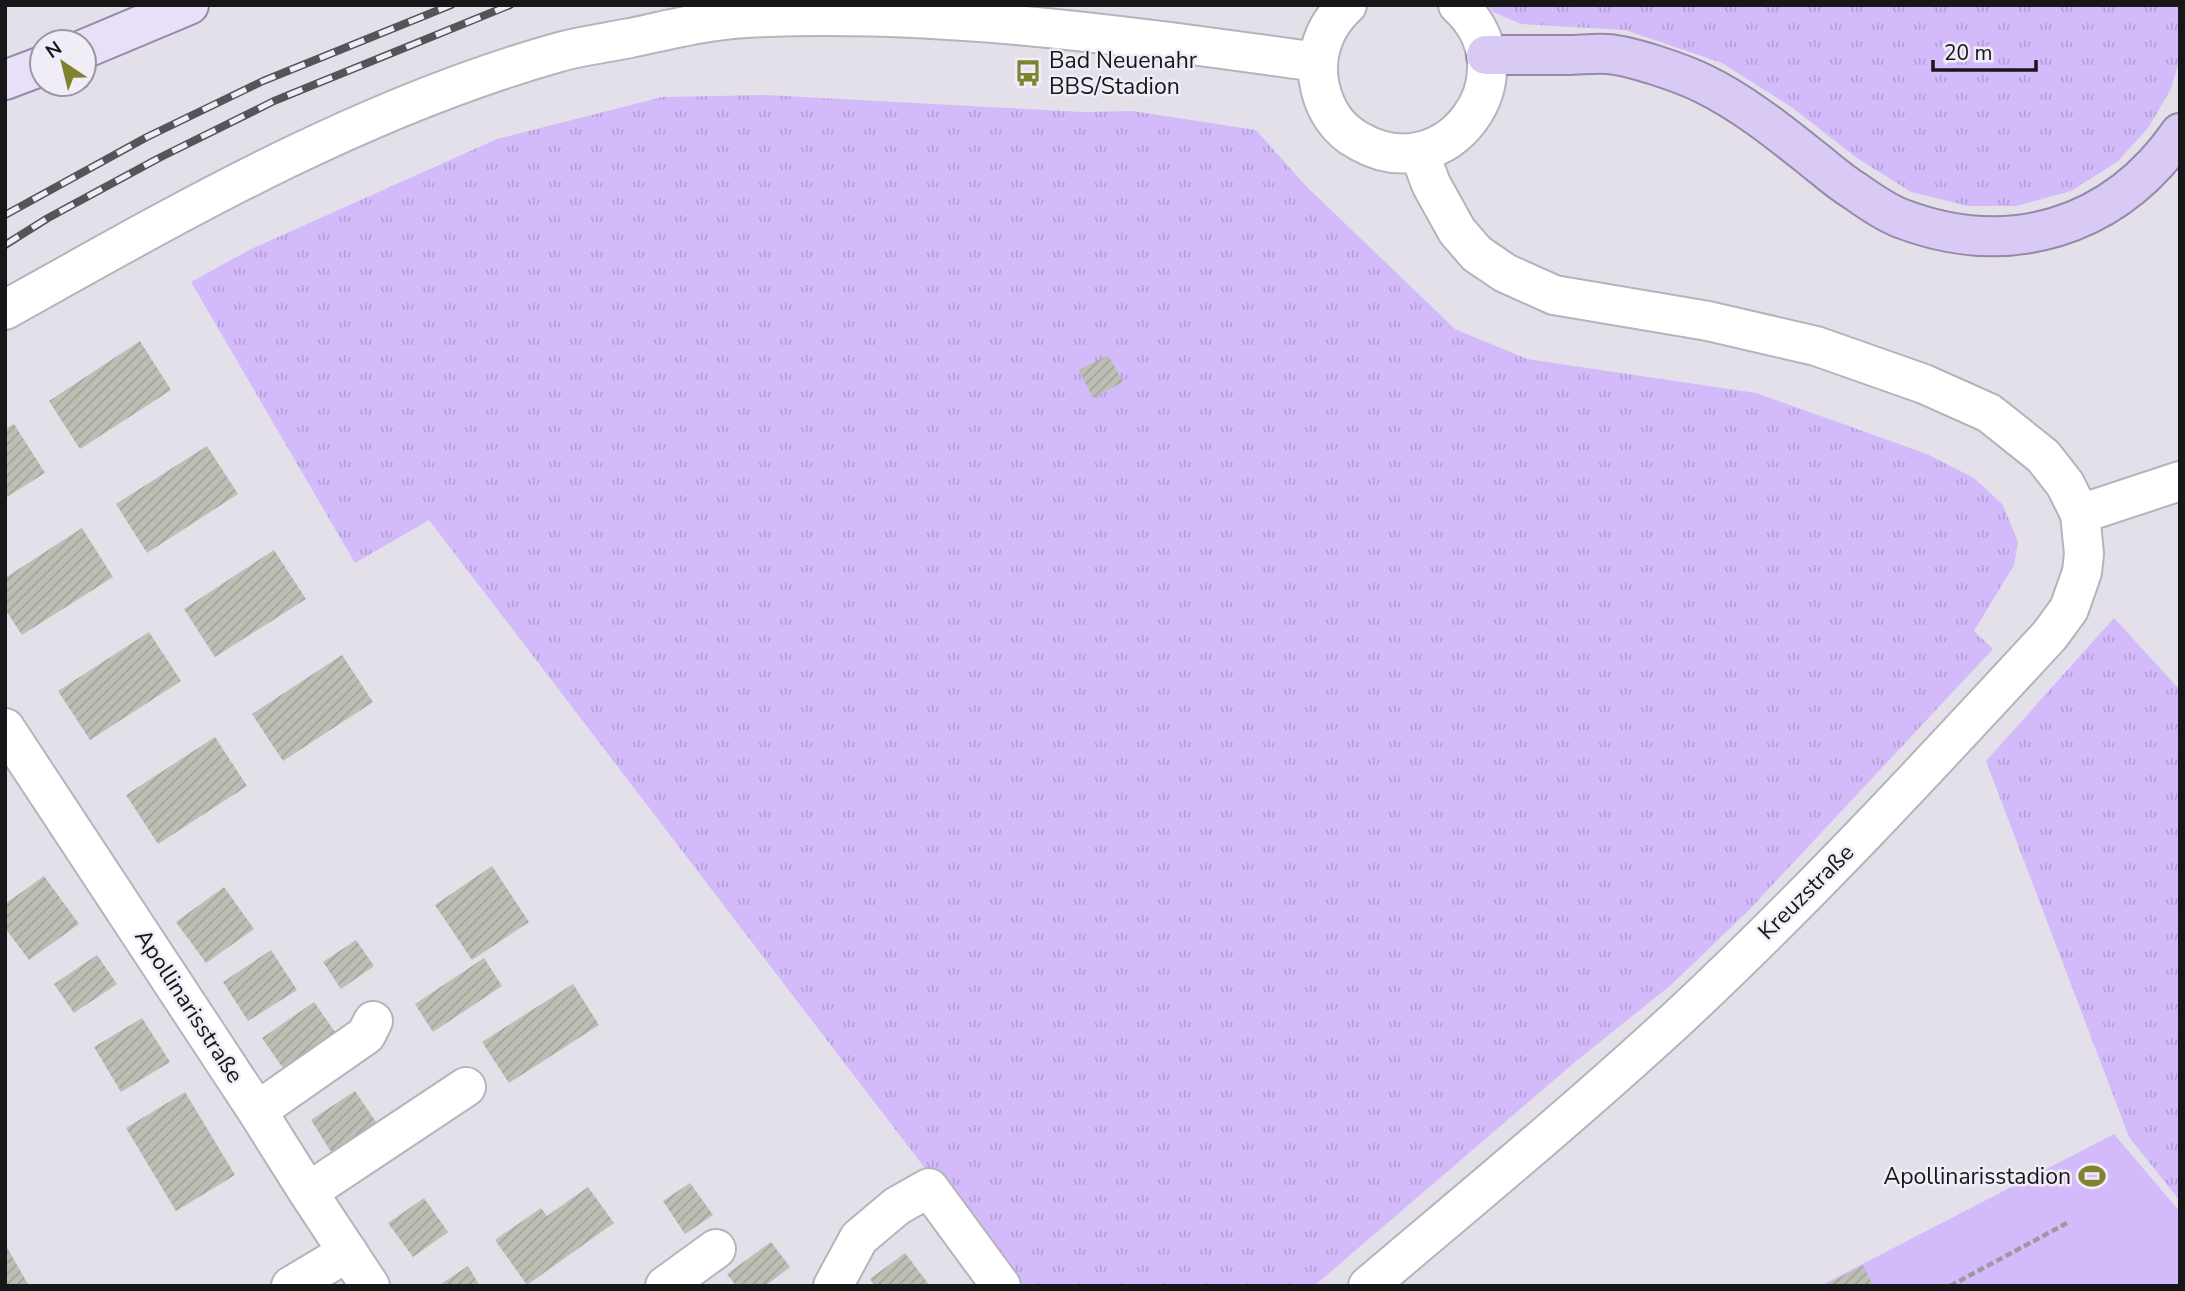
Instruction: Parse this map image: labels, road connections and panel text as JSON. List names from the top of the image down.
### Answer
{
  "streets": {
    "street": ["Kreuzstraße", "Apollinarisstraße"]
  },
  "places": {
    "bus stop": ["Bad Neuenahr BBS/Stadion"],
    "sports": ["Apollinarisstadion"]
  },
  "scale_bar": "20 m",
  "north": "top left"
}
